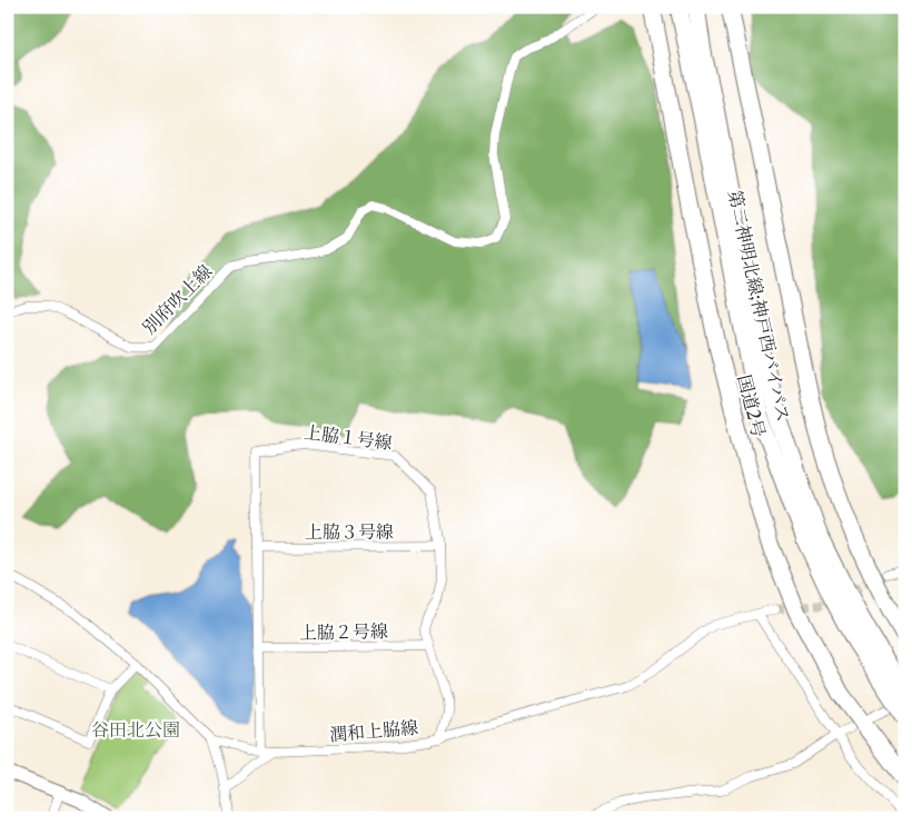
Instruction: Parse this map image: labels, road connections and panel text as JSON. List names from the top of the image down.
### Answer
{
  "streets": {
    "highway": ["第二神明北線;神戸西バイパス", "国道2号"],
    "street": [
      "別府吹上線",
      "上脇１号線",
      "上脇３号線",
      "上脇２号線",
      "潤和上脇線"
    ]
  },
  "crossings": [
    ["上脇１号線", "上脇３号線"],
    ["上脇１号線", "上脇２号線"],
    ["上脇１号線", "潤和上脇線"]
  ],
  "parks": ["谷田北公園"]
}
